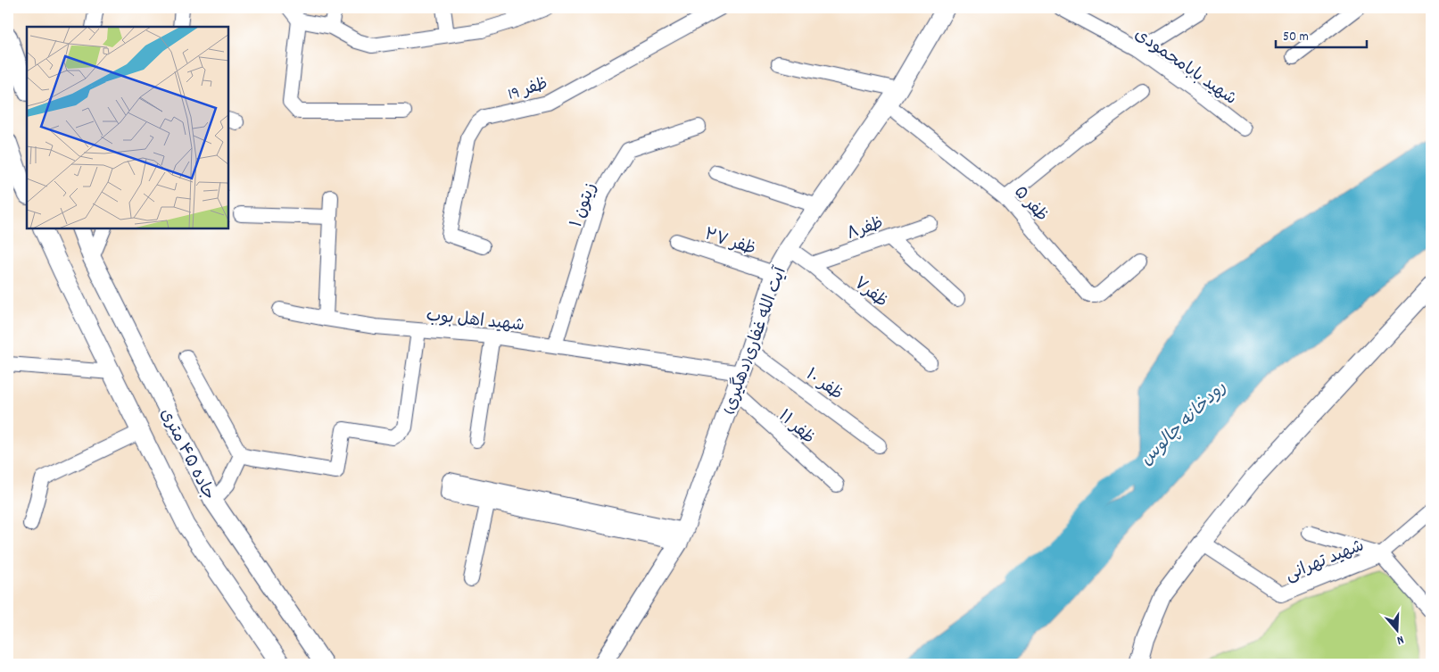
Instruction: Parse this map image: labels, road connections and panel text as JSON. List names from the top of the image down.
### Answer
{
  "streets": {
    "street": [
      "شهید بابامحمودی",
      "ظفر 19",
      "ظفر ۵",
      "زیتون ۱",
      "ظفر۸",
      "ظفر ۲۷",
      "ظفر۷",
      "شهید اهل بوب",
      "آیت الله غفاری(دهگیری)",
      "ظفر ۱۰",
      "ظفر ۱۱",
      "جاده ۴۵ متری",
      "شهید تهرانی"
    ]
  },
  "crossings": [
    ["ظفر ۵", "آیت الله غفاری(دهگیری)"],
    ["زیتون ۱", "شهید اهل بوب"],
    ["ظفر۸", "ظفر۷"],
    ["ظفر ۲۷", "آیت الله غفاری(دهگیری)"],
    ["ظفر۷", "آیت الله غفاری(دهگیری)"],
    ["شهید اهل بوب", "آیت الله غفاری(دهگیری)"],
    ["آیت الله غفاری(دهگیری)", "ظفر ۱۰"],
    ["آیت الله غفاری(دهگیری)", "ظفر ۱۱"]
  ],
  "water": ["رودخانه چالوس"],
  "scale_bar": "50 m",
  "north": "bottom"
}
